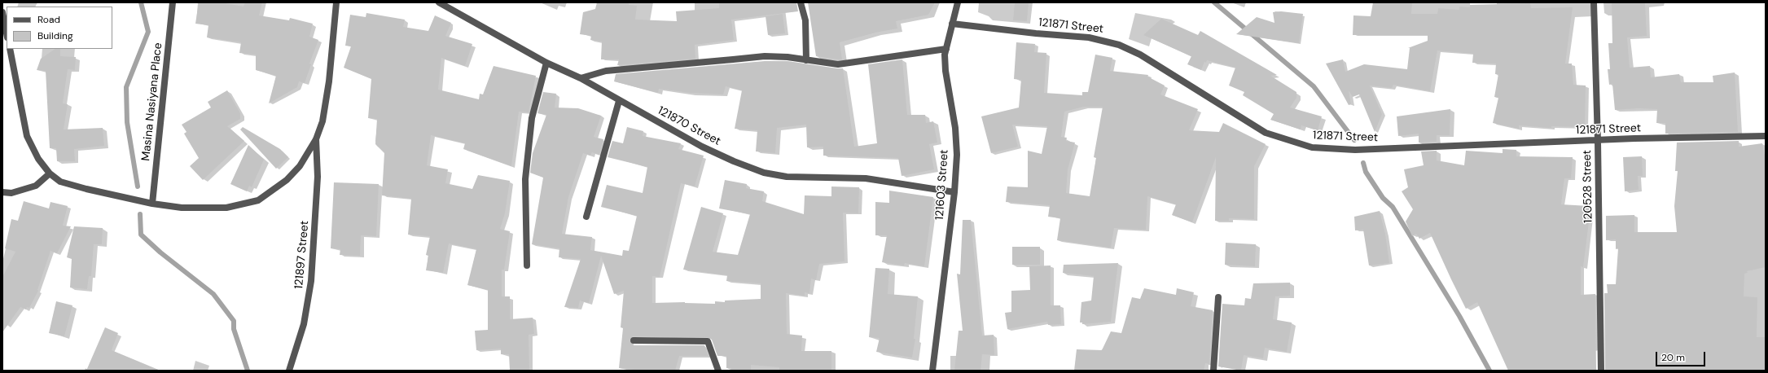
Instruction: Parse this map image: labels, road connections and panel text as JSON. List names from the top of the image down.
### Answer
{
  "streets": {
    "street": [
      "121871 Street",
      "Masina Nasiyana Place",
      "121870 Street",
      "121603 Street",
      "120528 Street",
      "121897 Street"
    ]
  },
  "crossings": [
    ["121871 Street", "121603 Street"],
    ["121871 Street", "120528 Street"],
    ["121870 Street", "121603 Street"]
  ],
  "legend": ["Road", "Building"],
  "scale_bar": "20 m"
}
